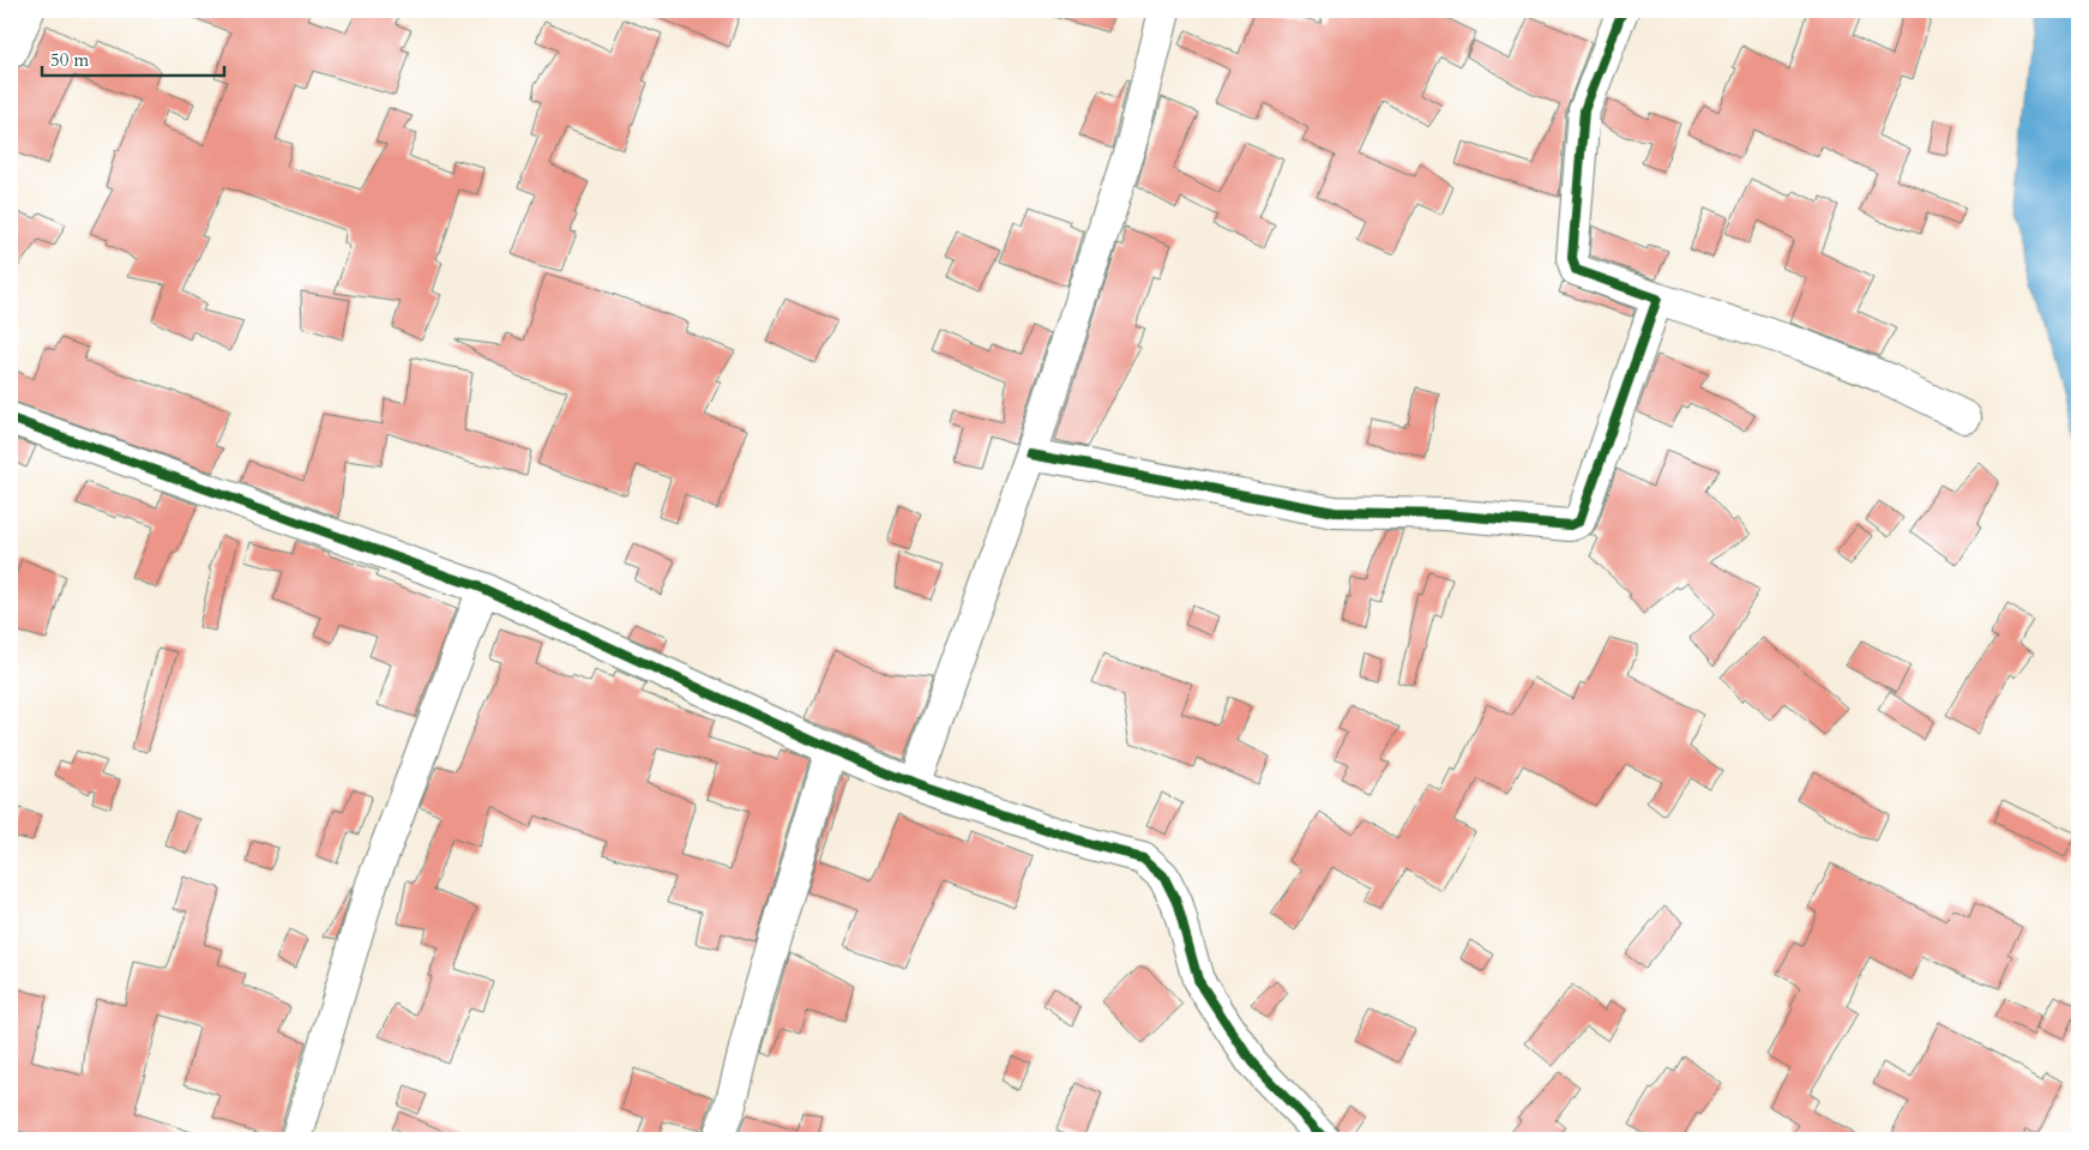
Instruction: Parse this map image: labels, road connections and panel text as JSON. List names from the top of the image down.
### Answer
{
  "scale_bar": "50 m"
}
